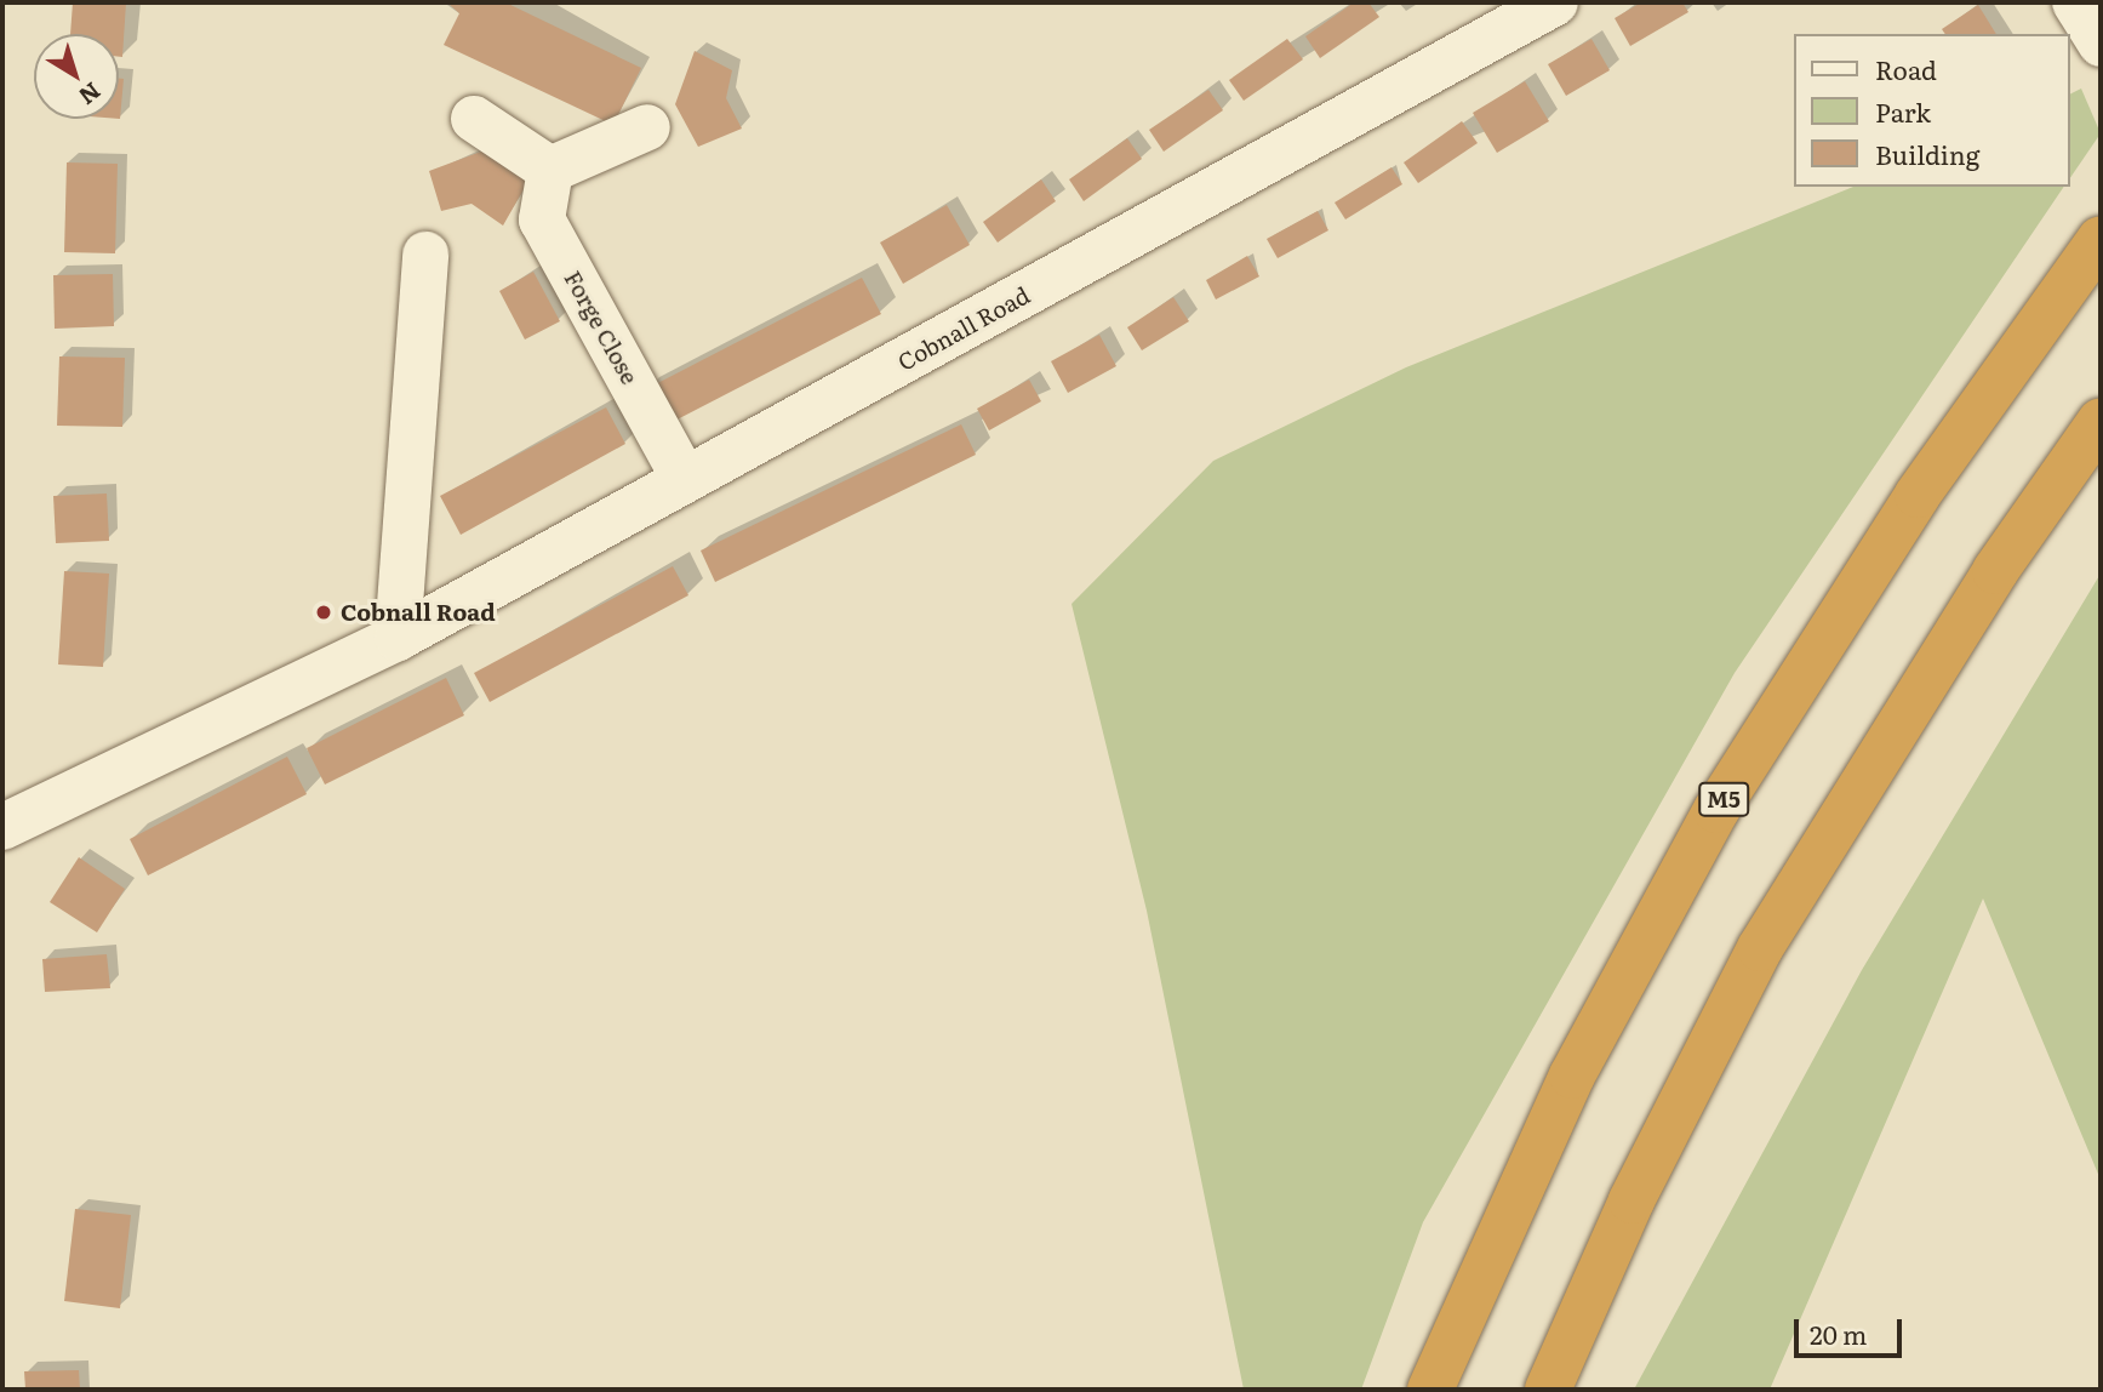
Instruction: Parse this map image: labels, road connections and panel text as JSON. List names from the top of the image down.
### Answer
{
  "streets": {
    "highway": ["M5"],
    "street": ["Forge Close", "Cobnall Road"]
  },
  "crossings": [
    ["Forge Close", "Cobnall Road"]
  ],
  "places": ["Cobnall Road"],
  "legend": ["Road", "Park", "Building"],
  "scale_bar": "20 m",
  "north": "bottom right"
}
